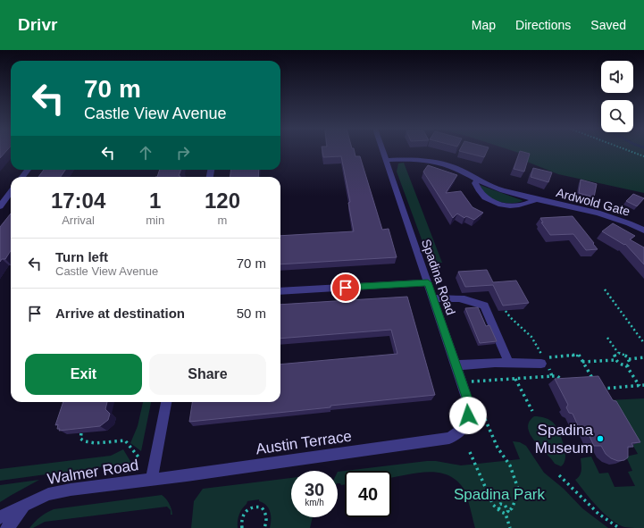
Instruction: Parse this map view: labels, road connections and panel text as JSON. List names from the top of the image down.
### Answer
{
  "streets": {
    "street": [
      "Ardwold Gate",
      "Spadina Road",
      "Austin Terrace",
      "Walmer Road"
    ]
  },
  "crossings": [
    ["Ardwold Gate", "Spadina Road"],
    ["Spadina Road", "Austin Terrace"],
    ["Austin Terrace", "Walmer Road"]
  ],
  "parks": ["Spadina Park"],
  "places": ["Spadina Museum"],
  "page": {
    "header": "Drivr",
    "nav": ["Map", "Directions", "Saved"],
    "turn": ["70 m", "Castle View Avenue"],
    "eta": [
      "17:04",
      "Arrival",
      "1",
      "min",
      "120",
      "m"
    ],
    "list": [
      {
        "name": "Turn left",
        "note": "Castle View Avenue",
        "value": "70 m"
      },
      {
        "name": "Arrive at destination",
        "value": "50 m"
      }
    ],
    "buttons": ["Exit", "Share"],
    "speed": "30 km/h",
    "limit": "40"
  }
}
